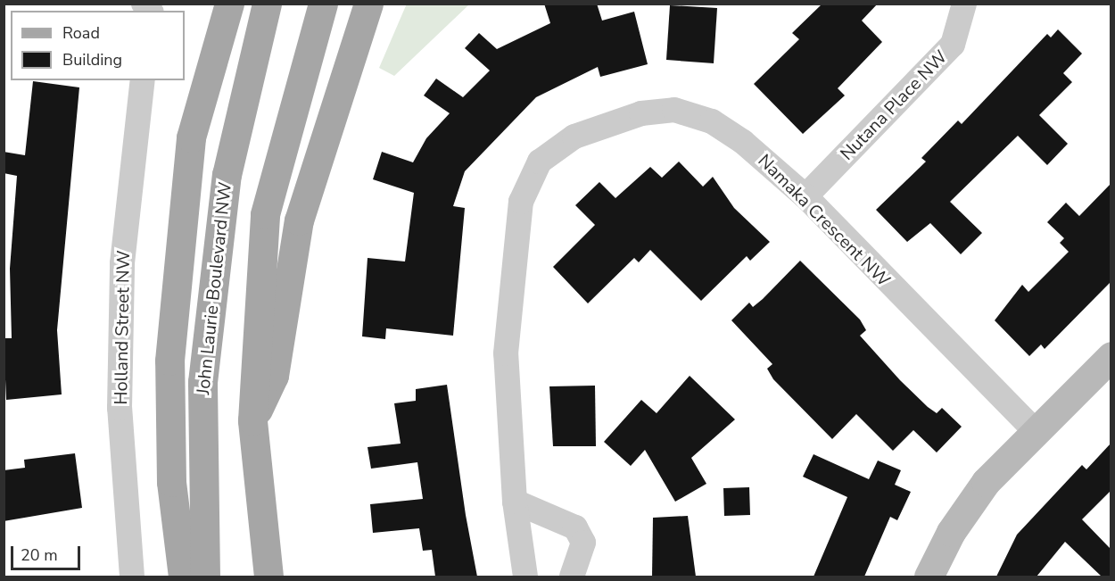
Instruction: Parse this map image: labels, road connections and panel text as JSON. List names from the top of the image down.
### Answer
{
  "streets": {
    "main road": ["John Laurie Boulevard NW"],
    "street": ["Nutana Place NW", "Namaka Crescent NW", "Holland Street NW"]
  },
  "crossings": [
    ["Nutana Place NW", "Namaka Crescent NW"]
  ],
  "legend": ["Road", "Building"],
  "scale_bar": "20 m"
}
